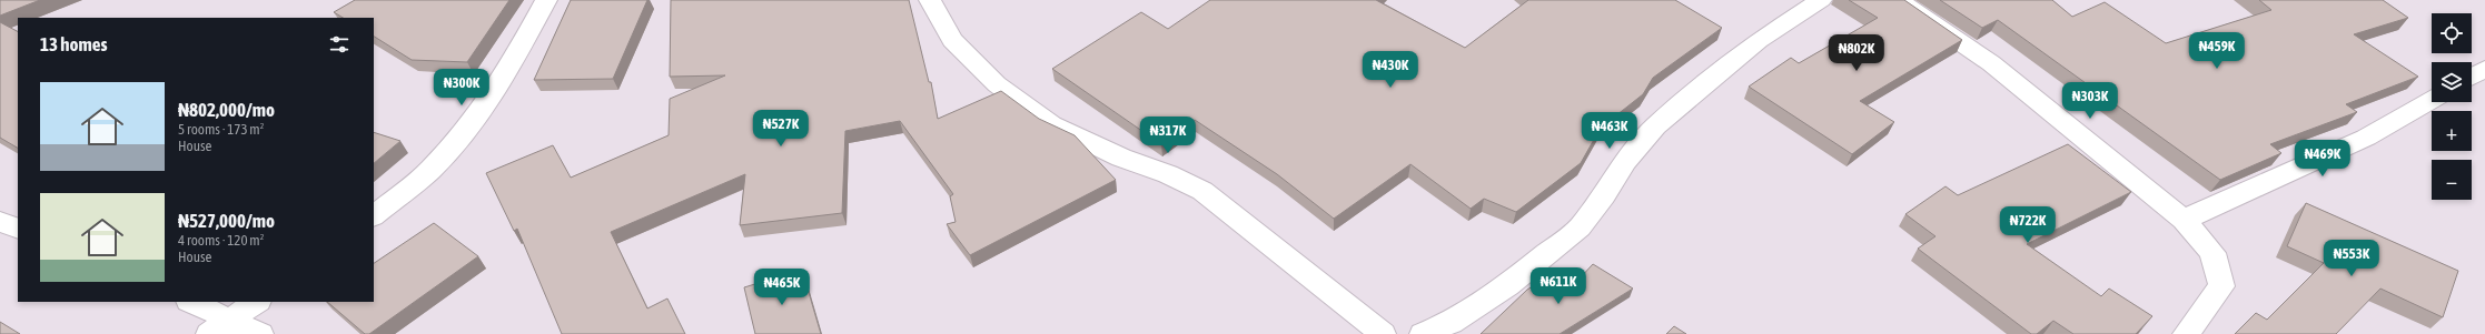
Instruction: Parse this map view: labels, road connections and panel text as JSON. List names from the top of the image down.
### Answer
{
  "page": {
    "map_buttons": ["+", "−"],
    "heading": "13 homes",
    "price": [
      "₦459K",
      "₦802K",
      "₦430K",
      "₦300K",
      "₦303K",
      "₦527K",
      "₦463K",
      "₦317K",
      "₦469K",
      "₦722K",
      "₦553K",
      "₦611K",
      "₦465K"
    ],
    "list": [
      {
        "name": "₦802,000/mo",
        "note": "5 rooms · 173 m² · House"
      },
      {
        "name": "₦527,000/mo",
        "note": "4 rooms · 120 m² · House"
      }
    ]
  }
}
